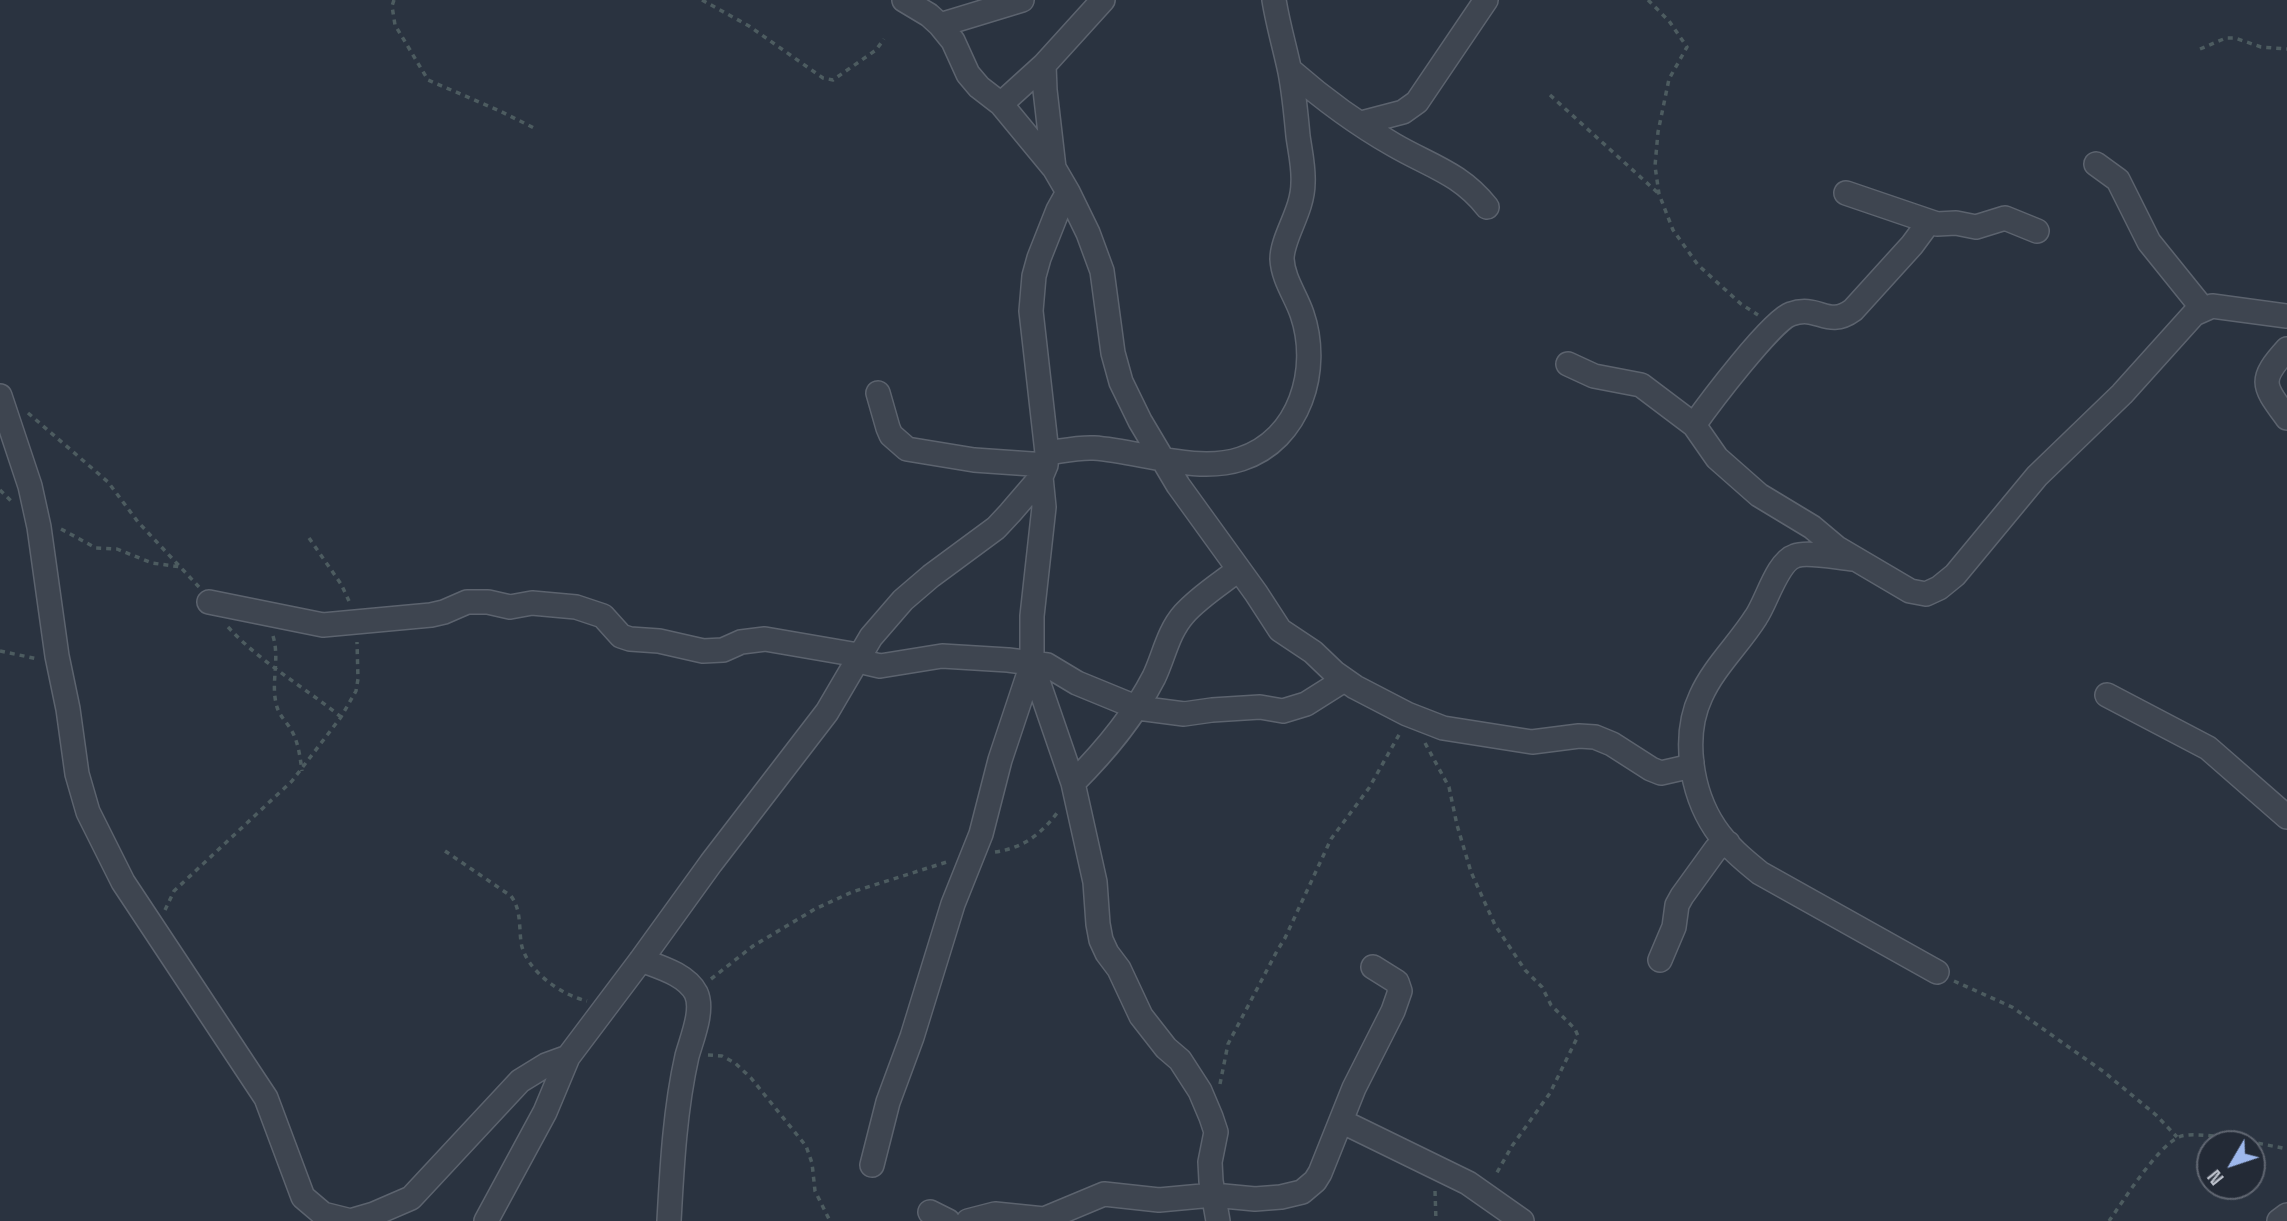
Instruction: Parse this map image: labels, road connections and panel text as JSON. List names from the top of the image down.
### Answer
{
  "north": "bottom left"
}
